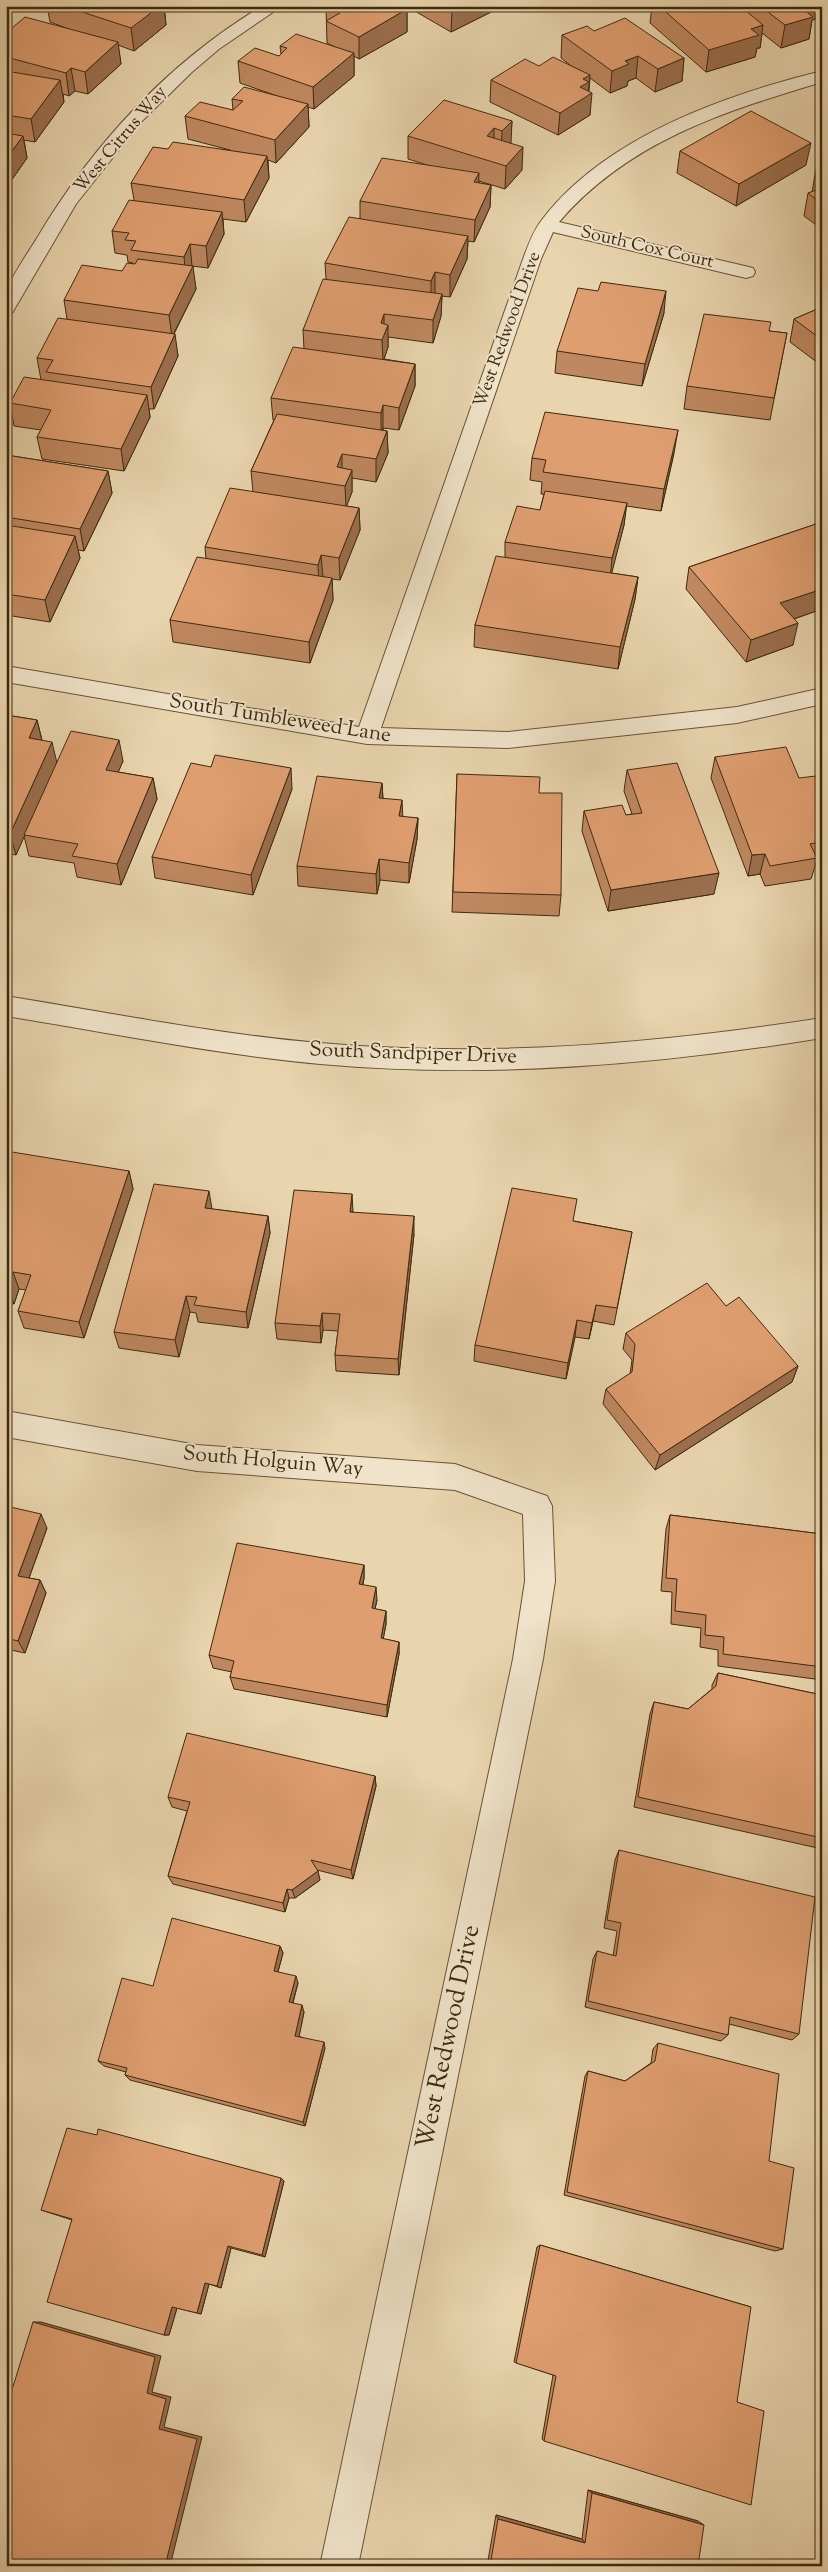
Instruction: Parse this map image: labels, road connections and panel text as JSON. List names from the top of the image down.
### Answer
{
  "streets": {
    "street": [
      "West Citrus Way",
      "South Cox Court",
      "West Redwood Drive",
      "South Tumbleweed Lane",
      "South Sandpiper Drive",
      "South Holguin Way"
    ]
  },
  "crossings": [
    ["South Cox Court", "West Redwood Drive"],
    ["West Redwood Drive", "South Tumbleweed Lane"],
    ["West Redwood Drive", "South Holguin Way"]
  ]
}
